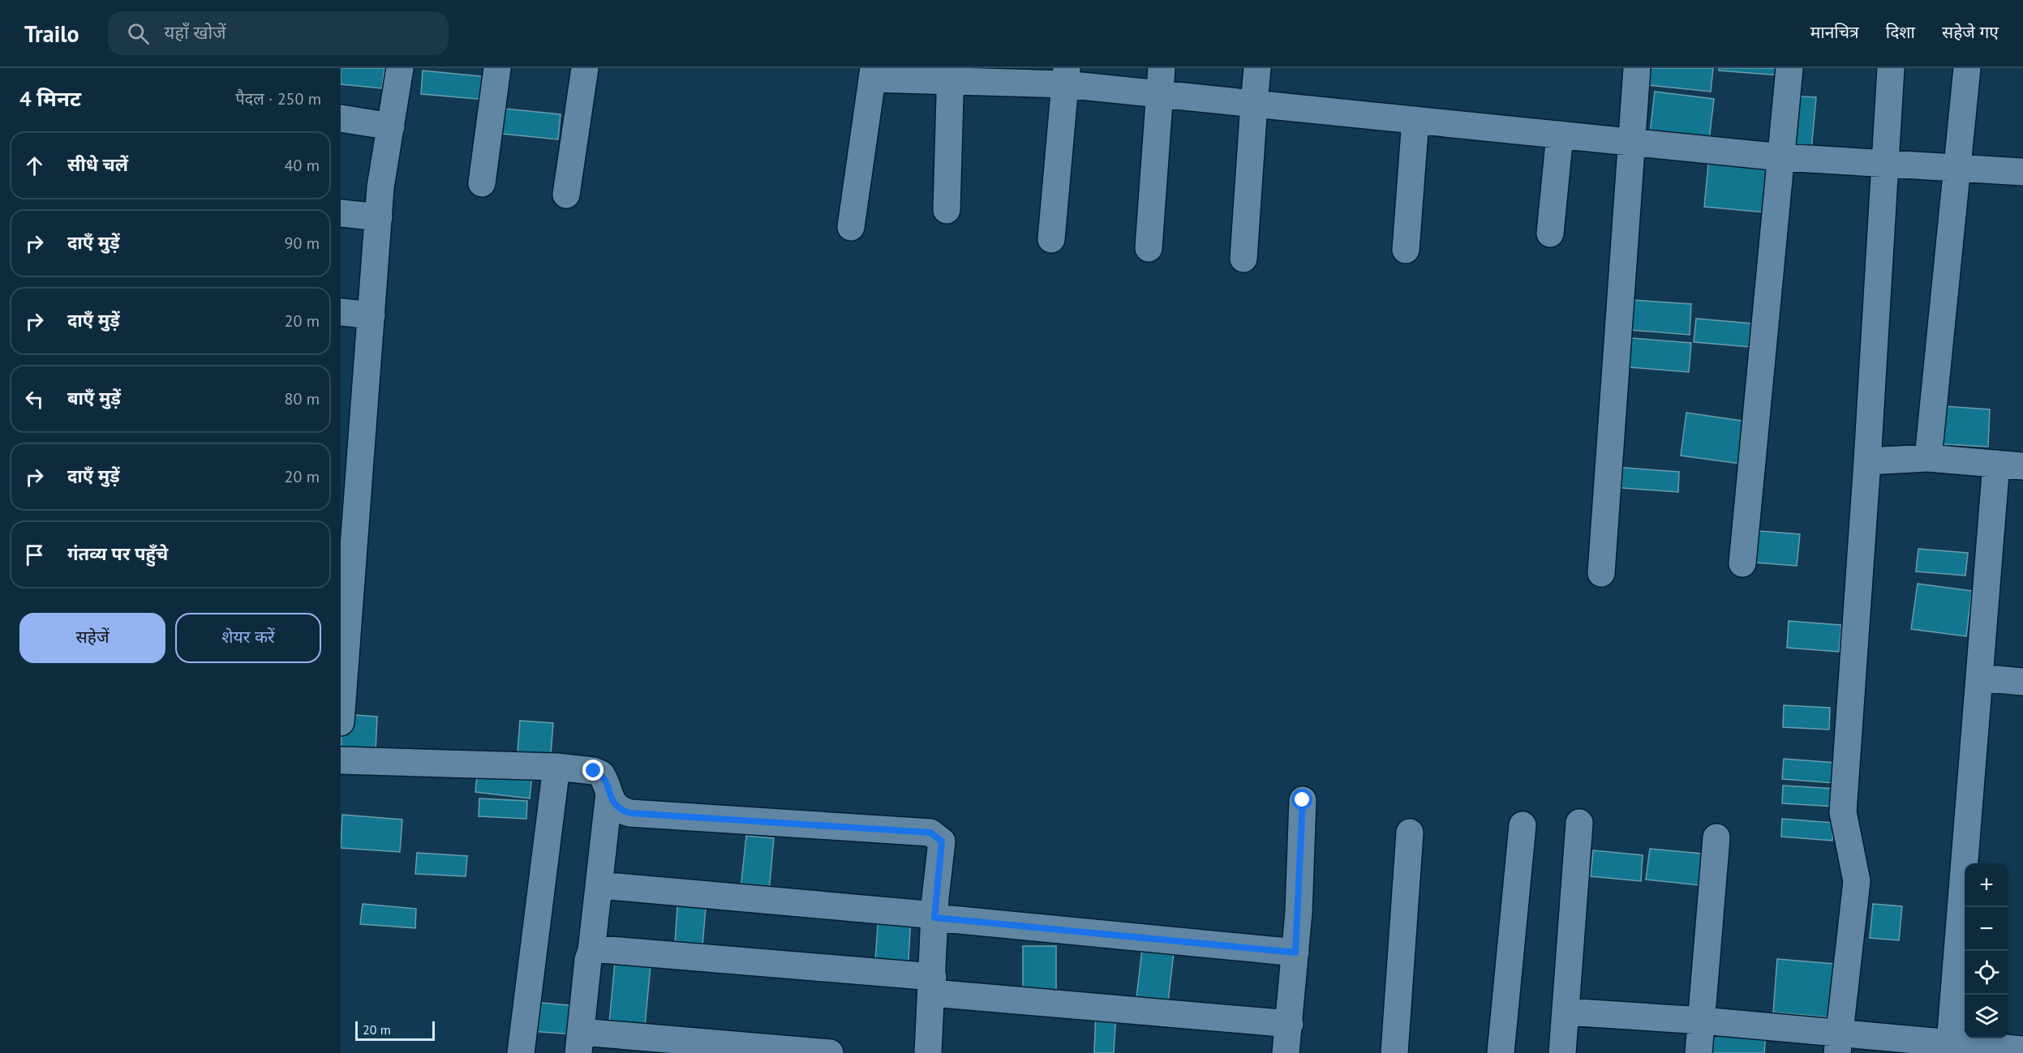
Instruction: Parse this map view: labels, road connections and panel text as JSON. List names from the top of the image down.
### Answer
{
  "scale_bar": "20 m",
  "page": {
    "header": "Trailo",
    "search": "यहाँ खोजें",
    "nav": ["मानचित्र", "दिशा", "सहेजे गए"],
    "heading": ["4 मिनट", "पैदल · 250 m"],
    "list": [
      ["सीधे चलें", "40 m"],
      ["दाएँ मुड़ें", "90 m"],
      ["दाएँ मुड़ें", "20 m"],
      ["बाएँ मुड़ें", "80 m"],
      ["दाएँ मुड़ें", "20 m"],
      "गंतव्य पर पहुँचे"
    ],
    "buttons": ["सहेजें", "शेयर करें"],
    "map_buttons": ["+", "−"],
    "scale": "20 m"
  }
}
